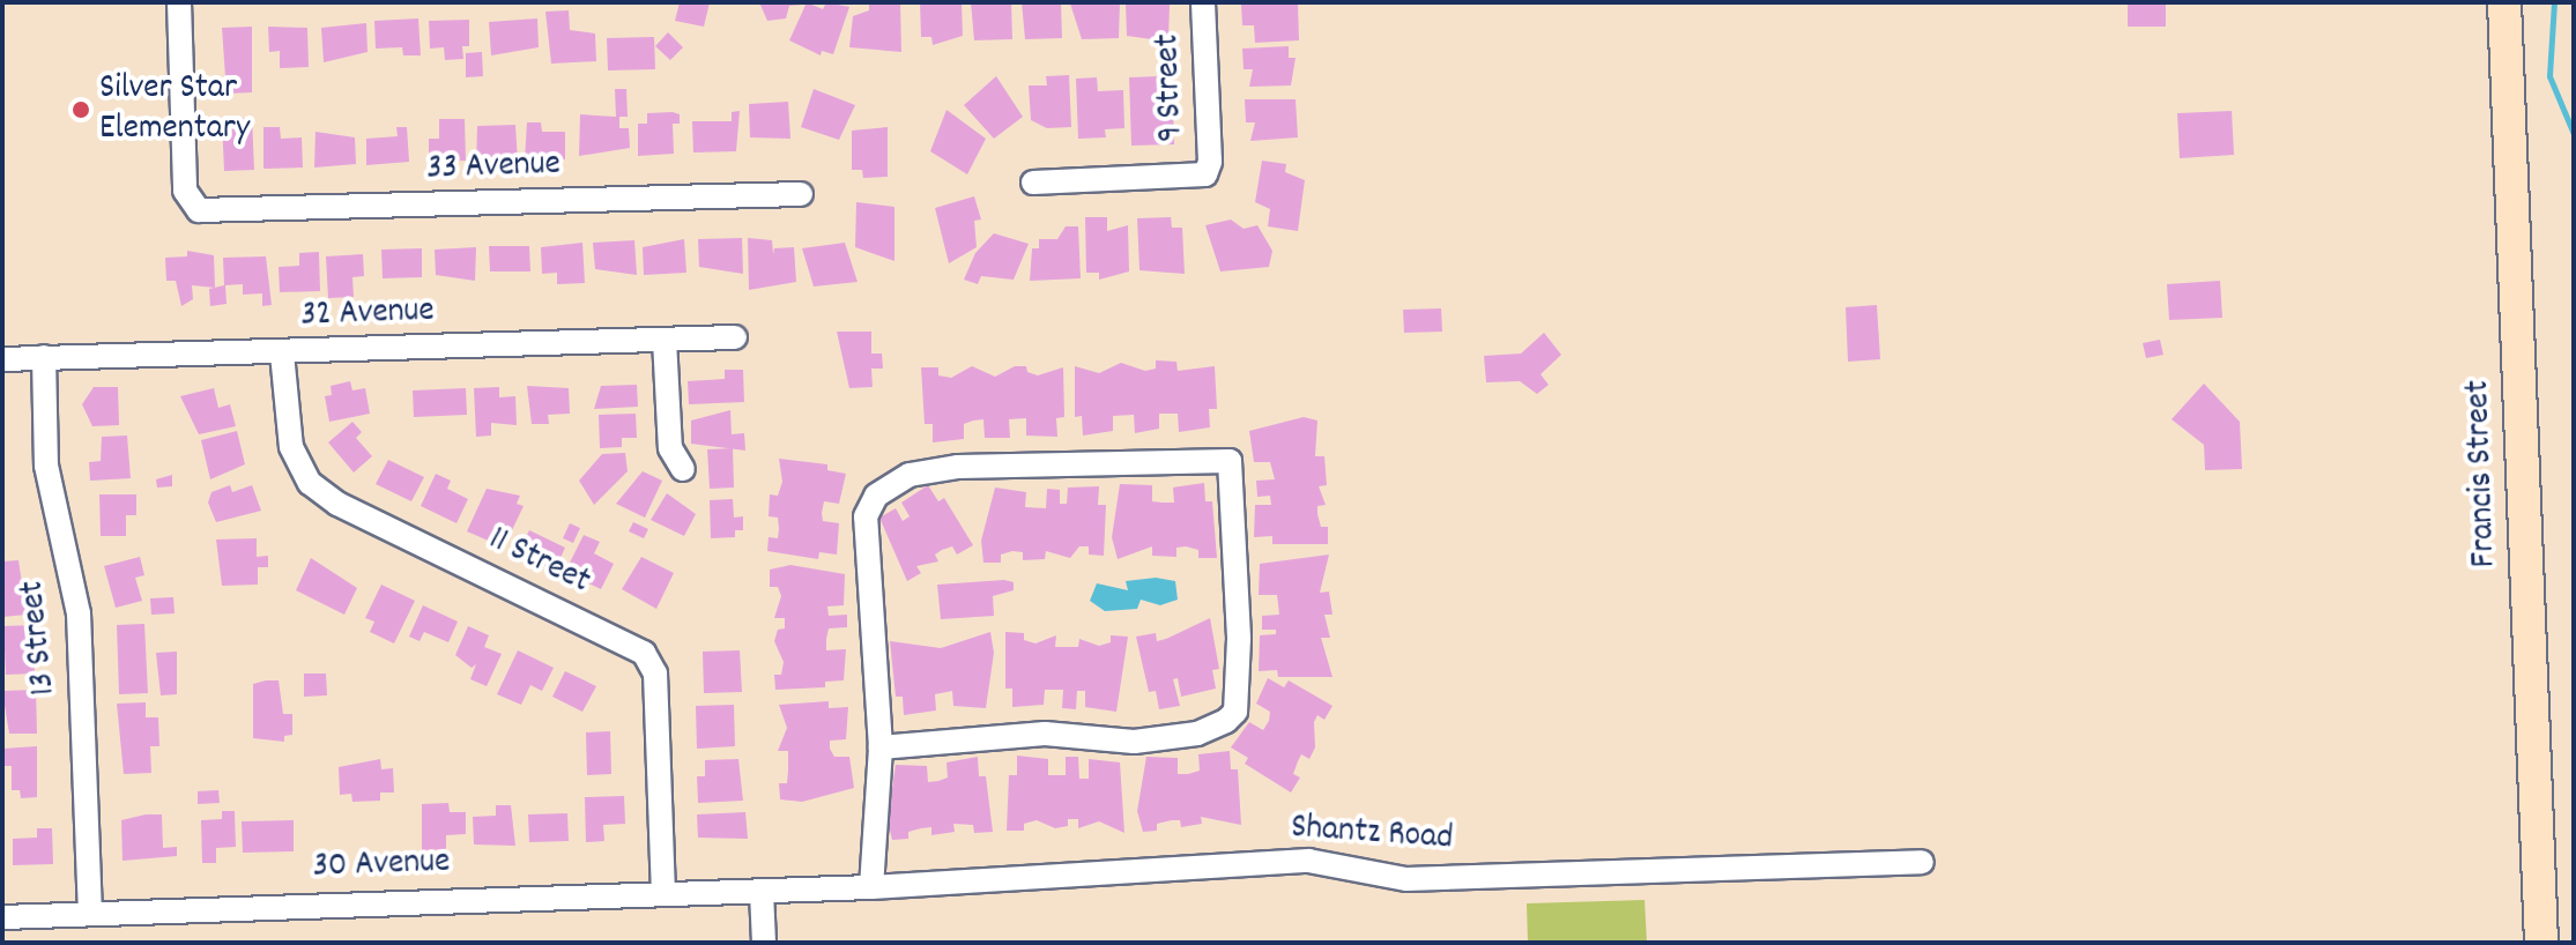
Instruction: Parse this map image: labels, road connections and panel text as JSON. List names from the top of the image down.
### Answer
{
  "streets": {
    "street": [
      "9 Street",
      "33 Avenue",
      "32 Avenue",
      "Francis Street",
      "11 Street",
      "13 Street",
      "Shantz Road",
      "30 Avenue"
    ]
  },
  "crossings": [
    ["32 Avenue", "11 Street"],
    ["32 Avenue", "13 Street"],
    ["11 Street", "30 Avenue"],
    ["13 Street", "30 Avenue"],
    ["Shantz Road", "30 Avenue"]
  ],
  "places": ["Silver Star Elementary"]
}
